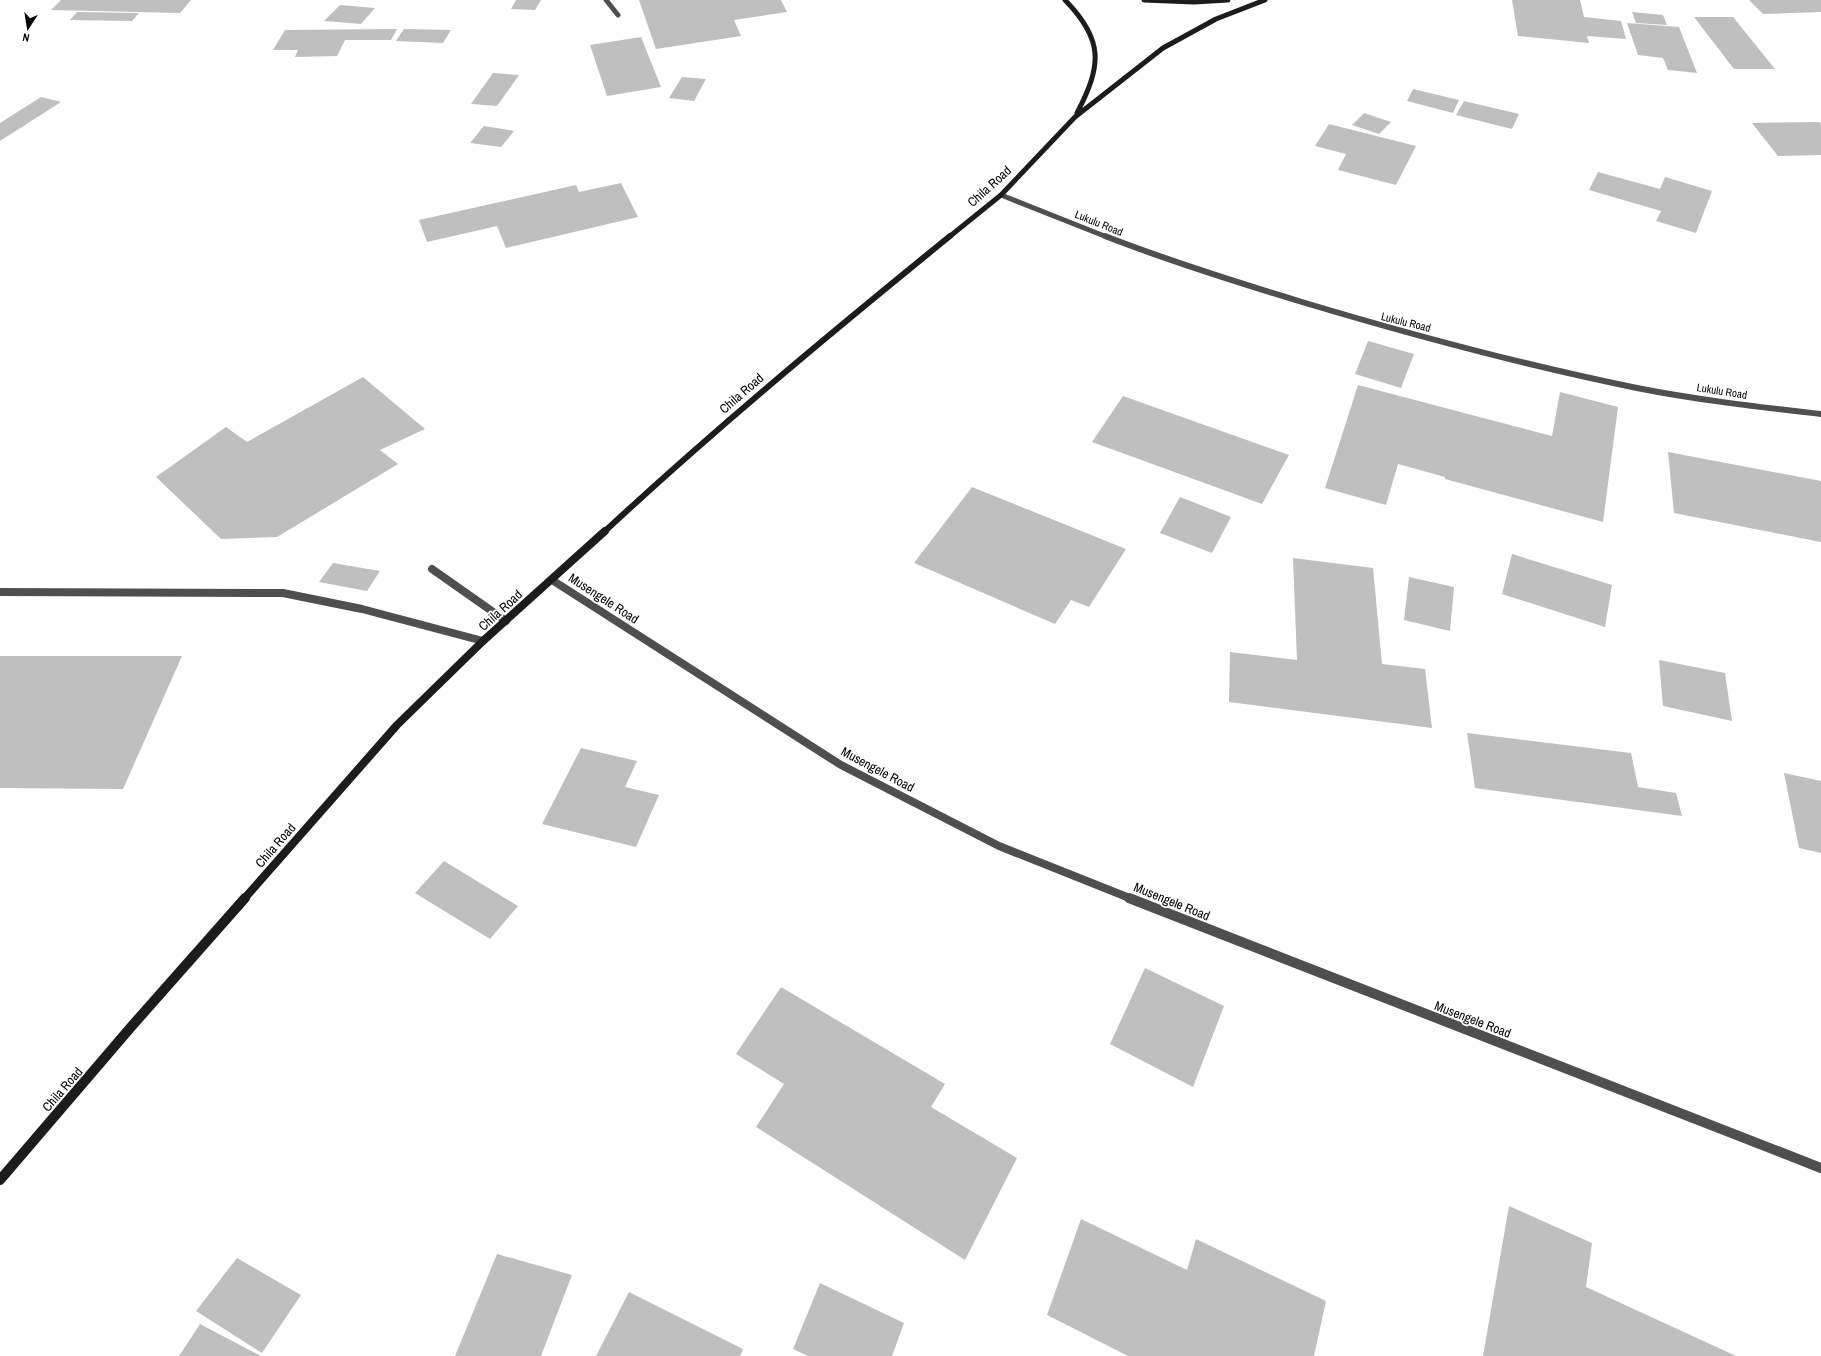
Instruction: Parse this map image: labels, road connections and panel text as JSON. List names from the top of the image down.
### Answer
{
  "streets": {
    "street": ["Chila Road", "Lukulu Road", "Musengele Road"]
  },
  "crossings": [
    ["Chila Road", "Lukulu Road"],
    ["Chila Road", "Musengele Road"]
  ],
  "north": "bottom"
}
